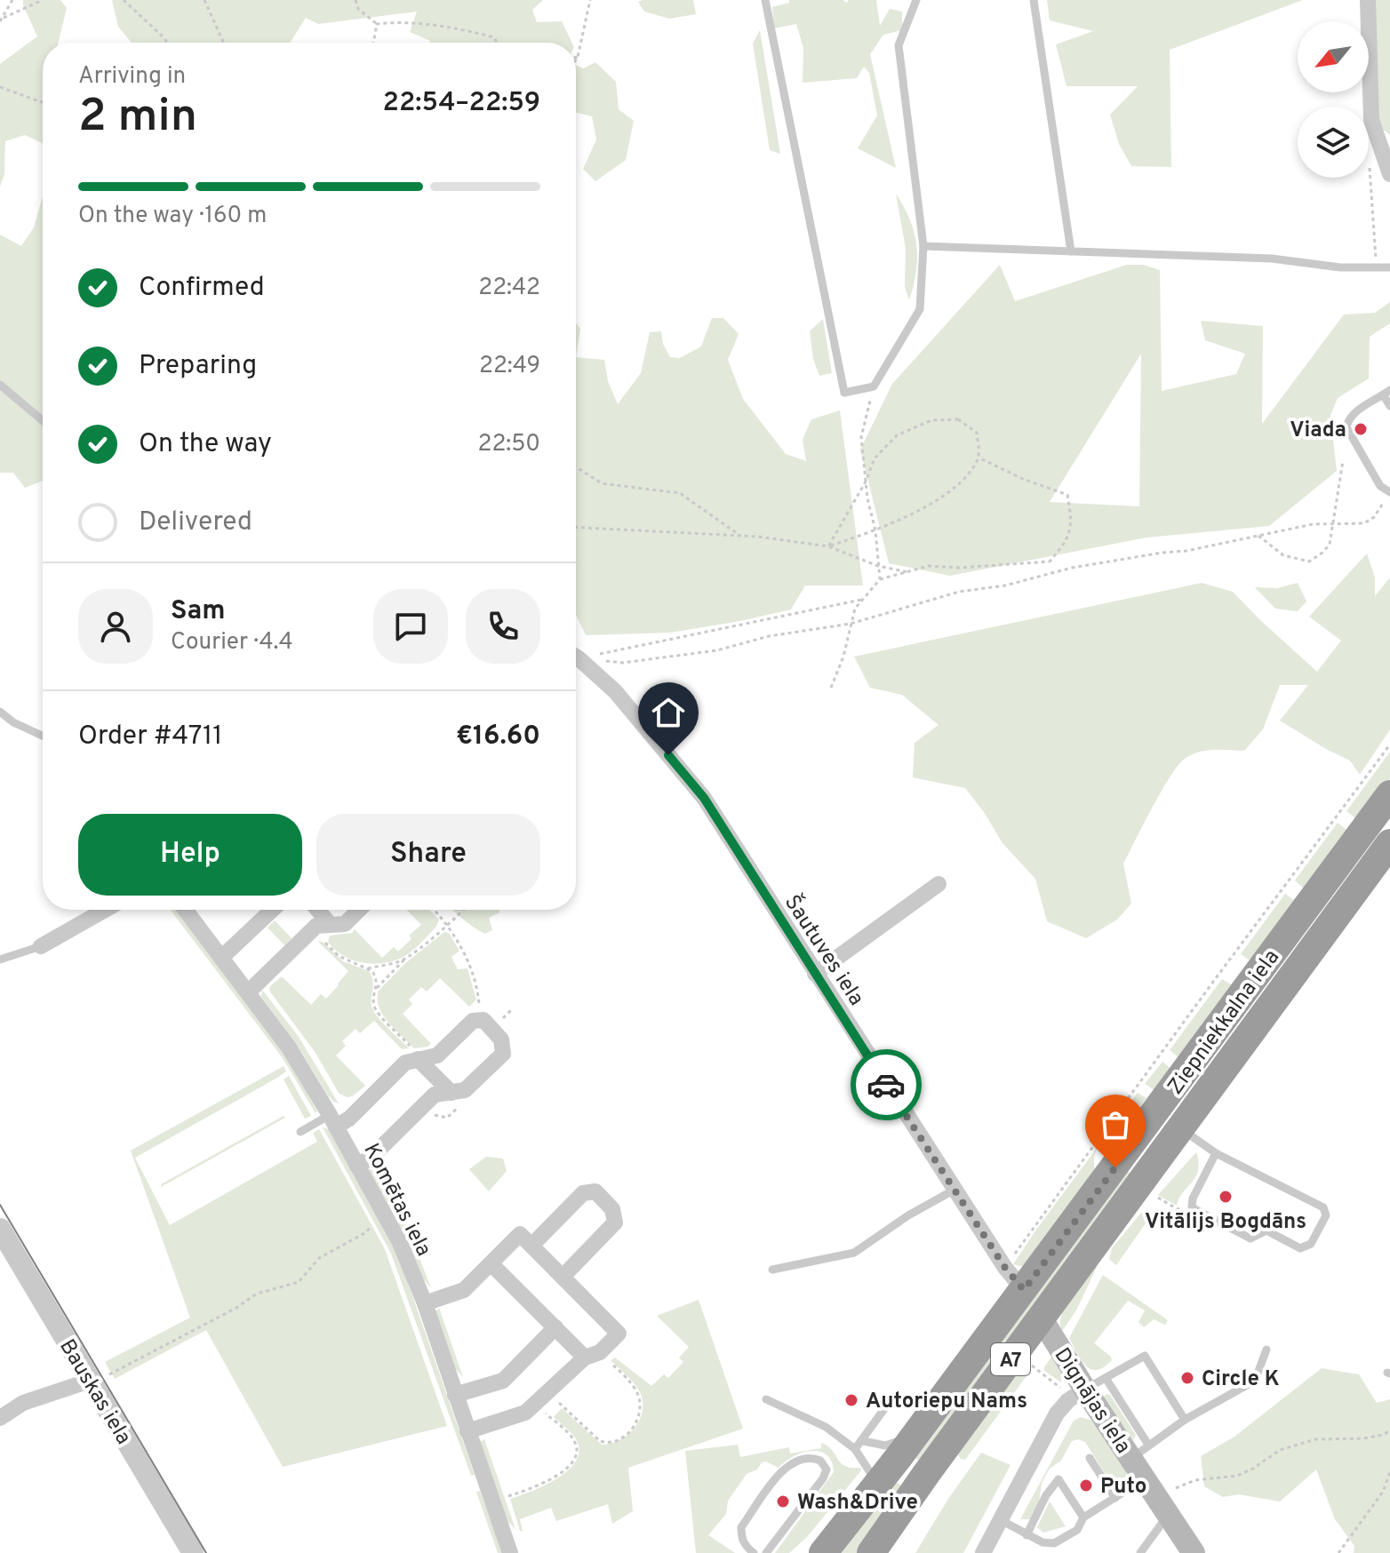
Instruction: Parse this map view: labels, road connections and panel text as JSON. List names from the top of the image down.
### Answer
{
  "streets": {
    "highway": ["Ziepniekkalna iela", "A7"],
    "main road": ["Dignājas iela"],
    "street": ["Šautuves iela", "Komētas iela", "Bauskas iela"]
  },
  "crossings": [
    ["Šautuves iela", "Ziepniekkalna iela"],
    ["Ziepniekkalna iela", "Dignājas iela"]
  ],
  "places": [
    "Viada",
    "Vitālijs Bogdāns",
    "Circle K",
    "Autoriepu Nams",
    "Puto",
    "Wash&Drive"
  ],
  "north": "bottom left",
  "page": {
    "heading": ["2 min", "Arriving in", "22:54–22:59"],
    "panel": [
      "Sam",
      "Courier · 4.4",
      "Order #4711",
      "€16.60"
    ],
    "bar": "On the way · 160 m",
    "list": [
      ["Confirmed", "22:42"],
      ["Preparing", "22:49"],
      ["On the way", "22:50"],
      "Delivered"
    ],
    "buttons": ["Help", "Share"]
  }
}
